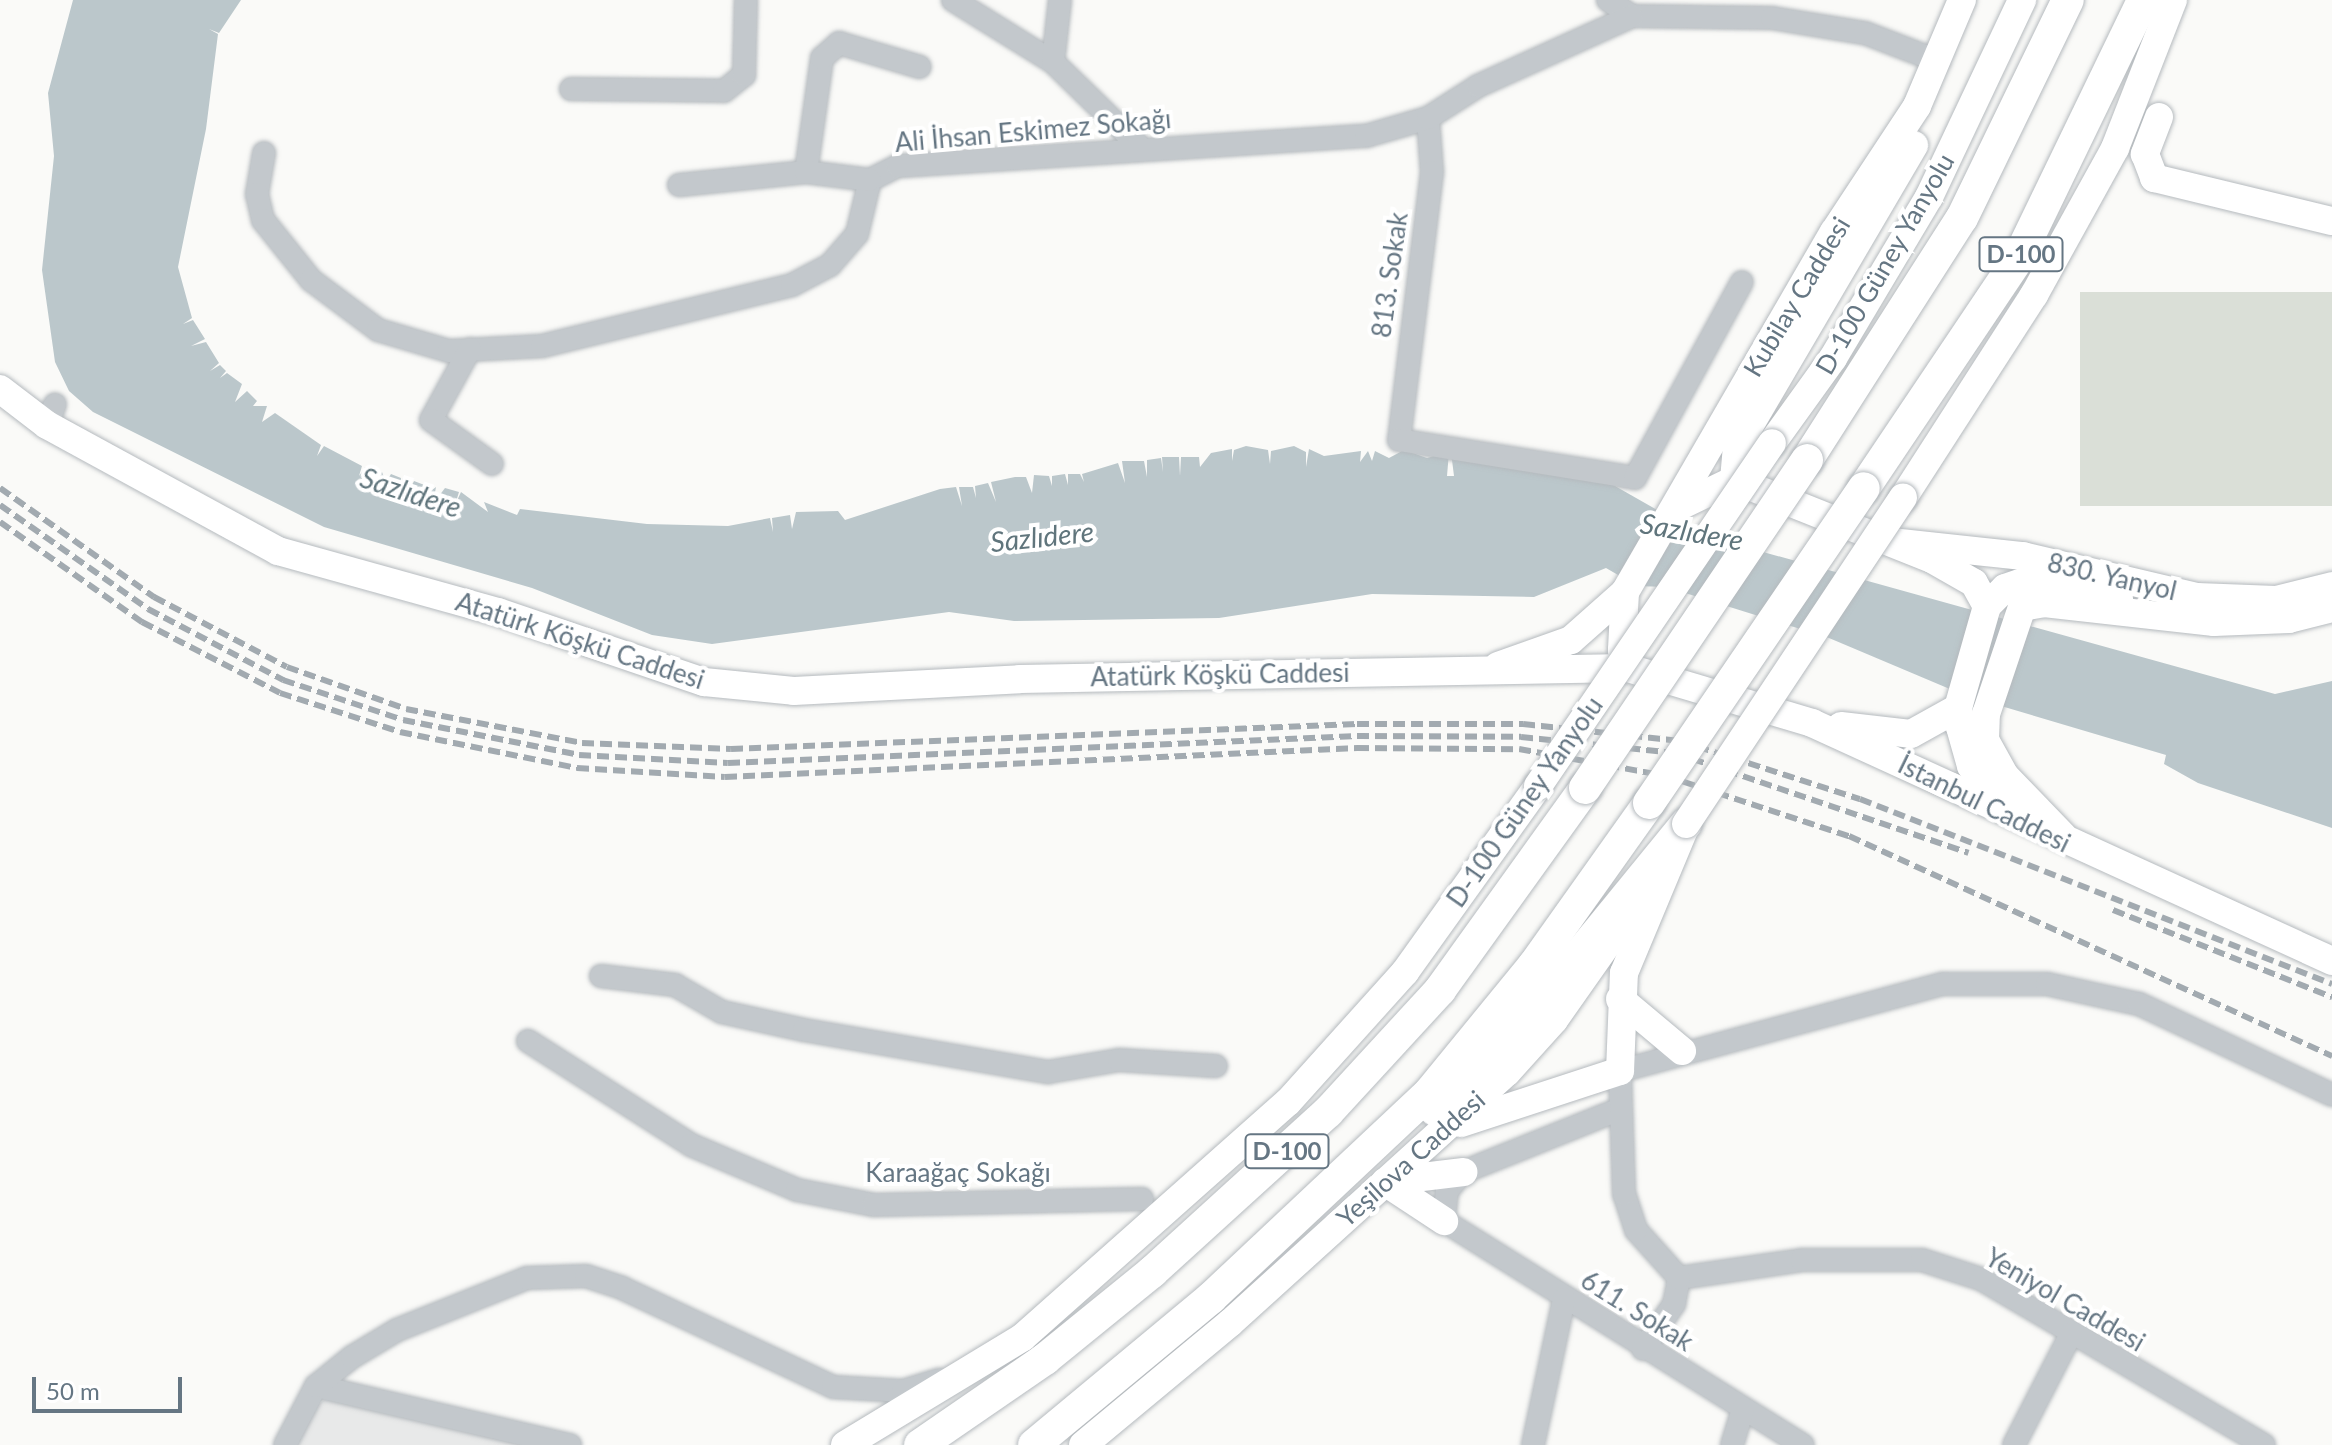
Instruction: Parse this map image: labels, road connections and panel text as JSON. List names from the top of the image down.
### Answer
{
  "streets": {
    "highway": ["D-100"],
    "main road": [
      "D-100 Güney Yanyolu",
      "Kubilay Caddesi",
      "830. Yanyol",
      "Atatürk Köşkü Caddesi",
      "İstanbul Caddesi",
      "Yeşilova Caddesi"
    ],
    "street": [
      "Ali İhsan Eskimez Sokağı",
      "813. Sokak",
      "Karaağaç Sokağı",
      "Yeniyol Caddesi",
      "611. Sokak"
    ]
  },
  "crossings": [
    ["Ali İhsan Eskimez Sokağı", "813. Sokak"],
    ["Kubilay Caddesi", "Atatürk Köşkü Caddesi"]
  ],
  "water": ["Sazlıdere"],
  "scale_bar": "50 m"
}
